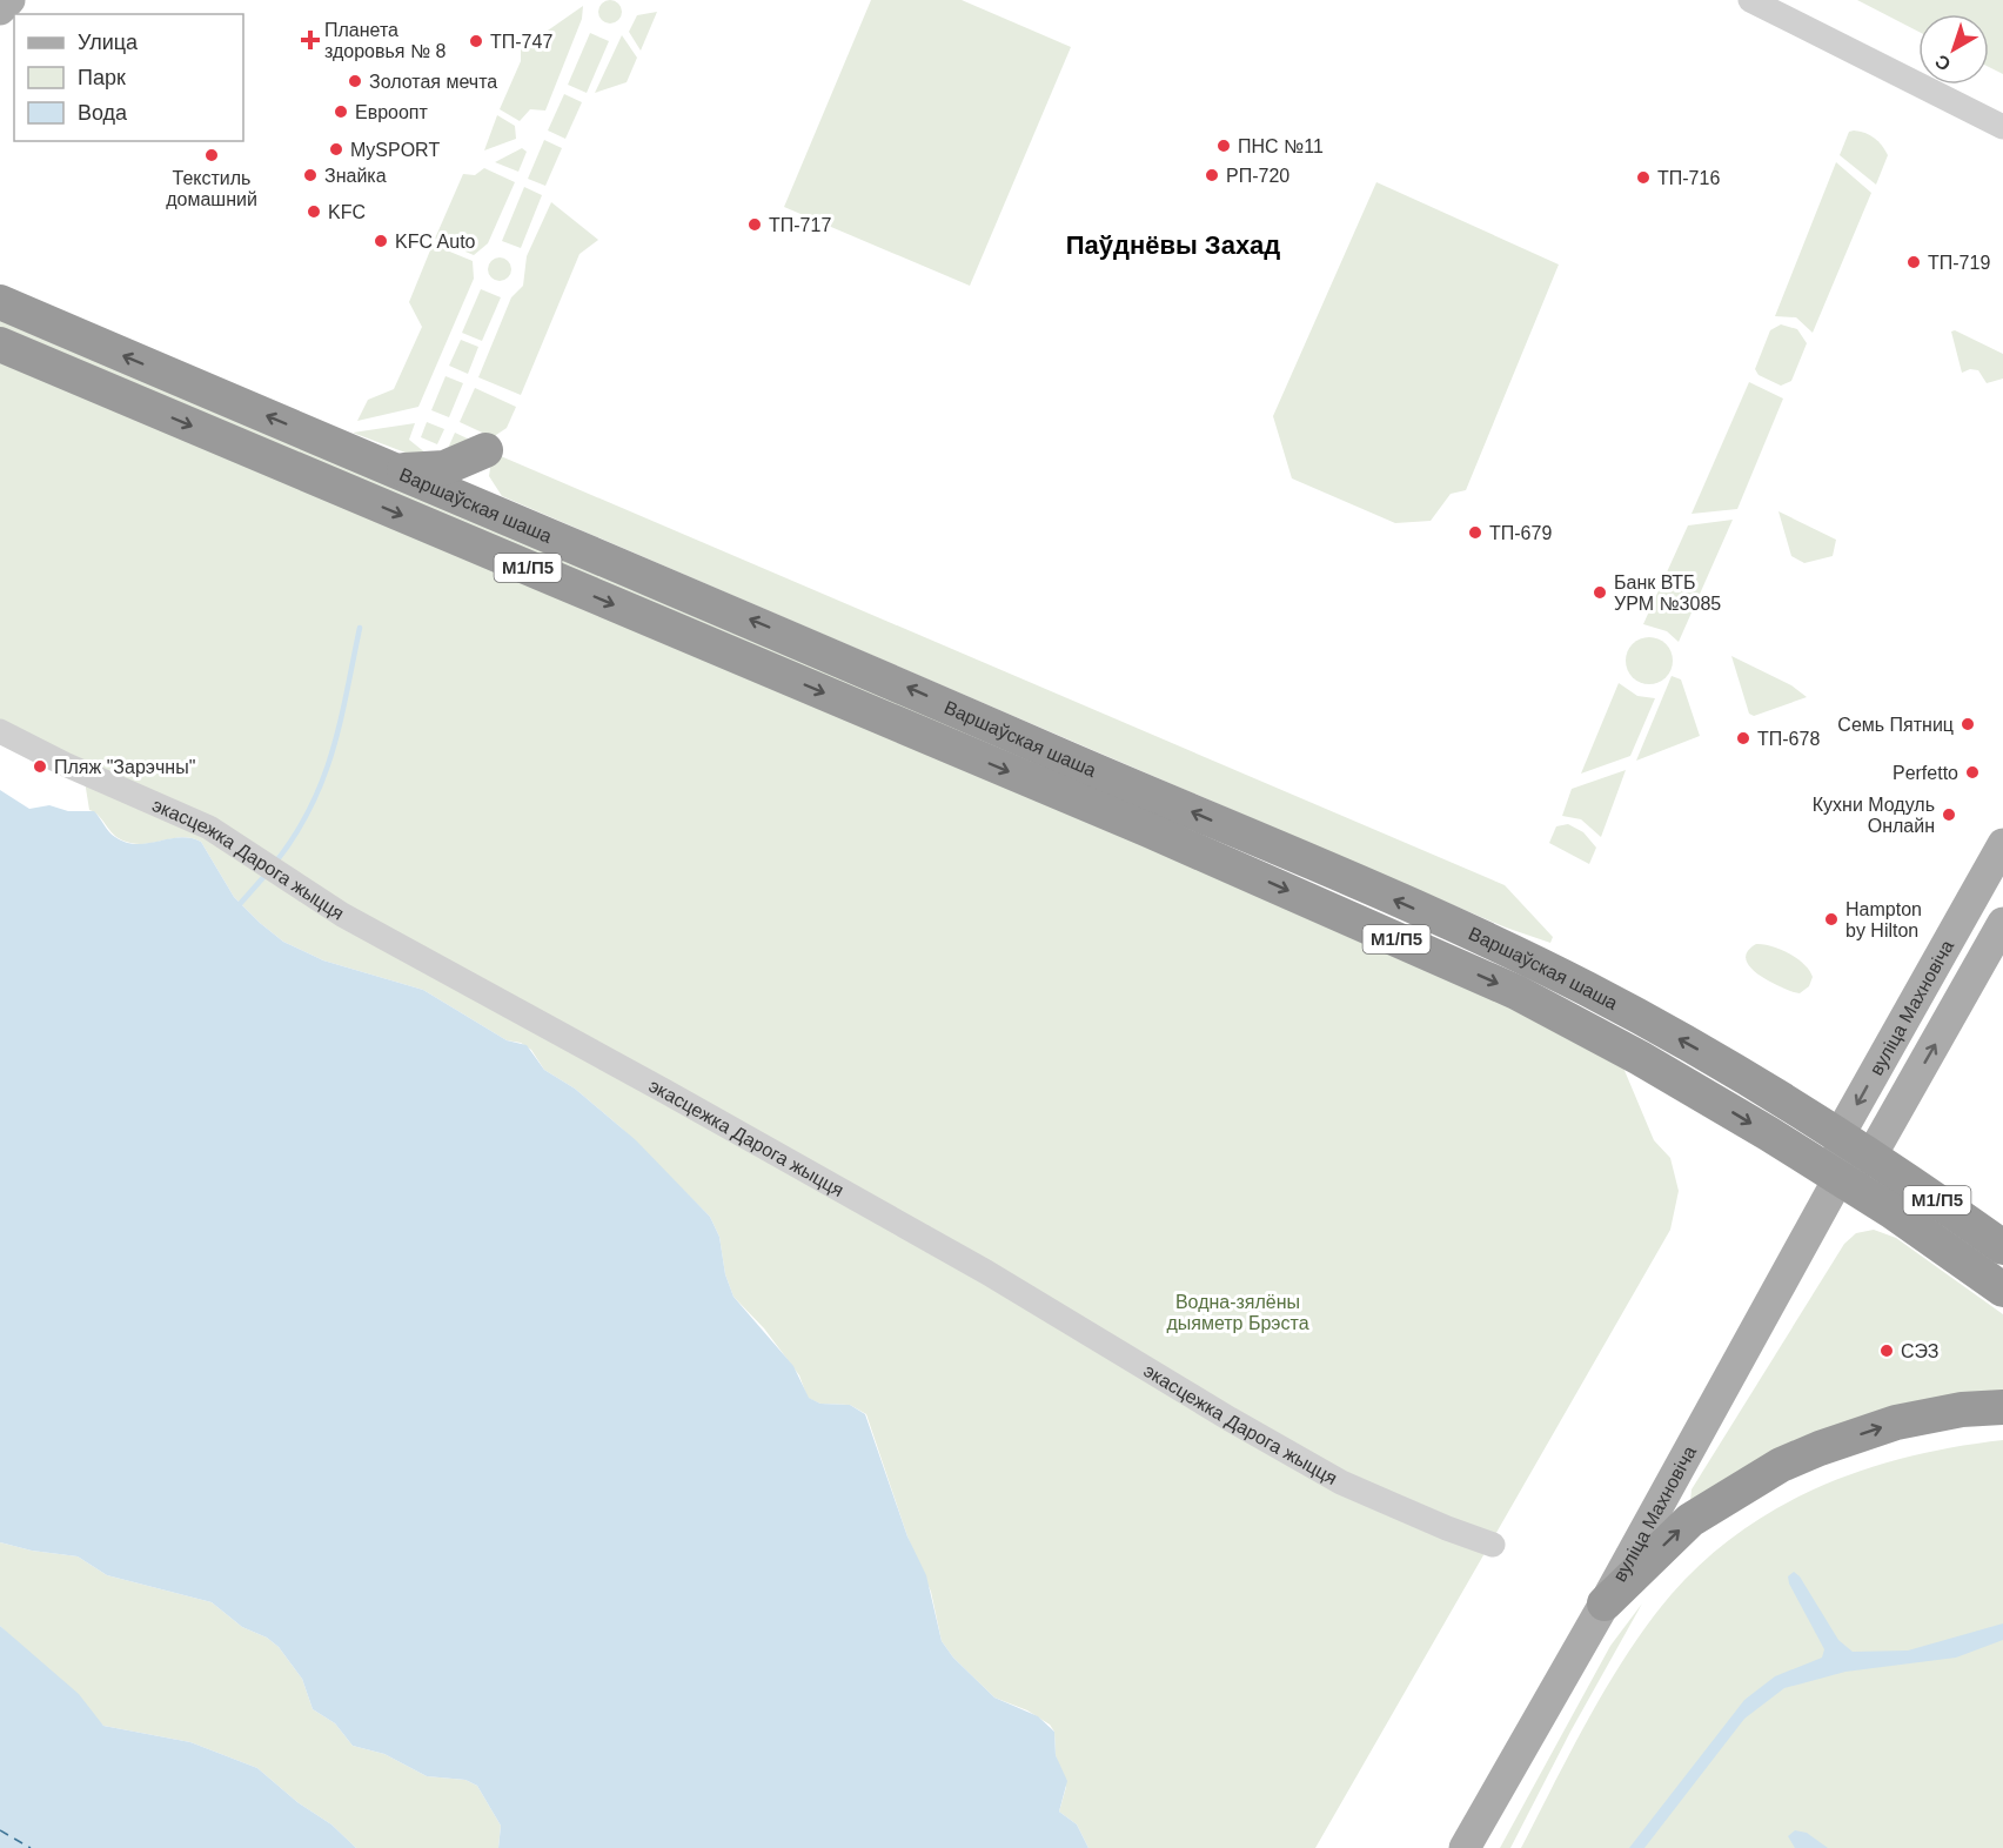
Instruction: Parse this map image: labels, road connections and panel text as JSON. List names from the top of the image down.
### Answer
{
  "streets": {
    "highway": ["Варшаўская шаша", "М1/П5"],
    "main road": ["вуліца Махновіча"],
    "street": ["экасцежка Дарога жыцця"]
  },
  "crossings": [
    ["Варшаўская шаша", "вуліца Махновіча"]
  ],
  "districts": ["Паўднёвы Захад"],
  "parks": ["Водна-зялёны дыяметр Брэста"],
  "places": {
    "health": ["Планета здоровья № 8"],
    "other": [
      "ТП-747",
      "Золотая мечта",
      "Евроопт",
      "ПНС №11",
      "MySPORT",
      "Текстиль домашний",
      "Знайка",
      "РП-720",
      "ТП-716",
      "KFC",
      "ТП-717",
      "KFC Auto",
      "ТП-719",
      "ТП-679",
      "Банк ВТБ УРМ №3085",
      "Семь Пятниц",
      "ТП-678",
      "Пляж \"Зарэчны\"",
      "Perfetto",
      "Кухни Модуль Онлайн",
      "Hampton by Hilton",
      "СЭЗ"
    ]
  },
  "legend": ["Улица", "Парк", "Вода"],
  "north": "bottom left"
}
